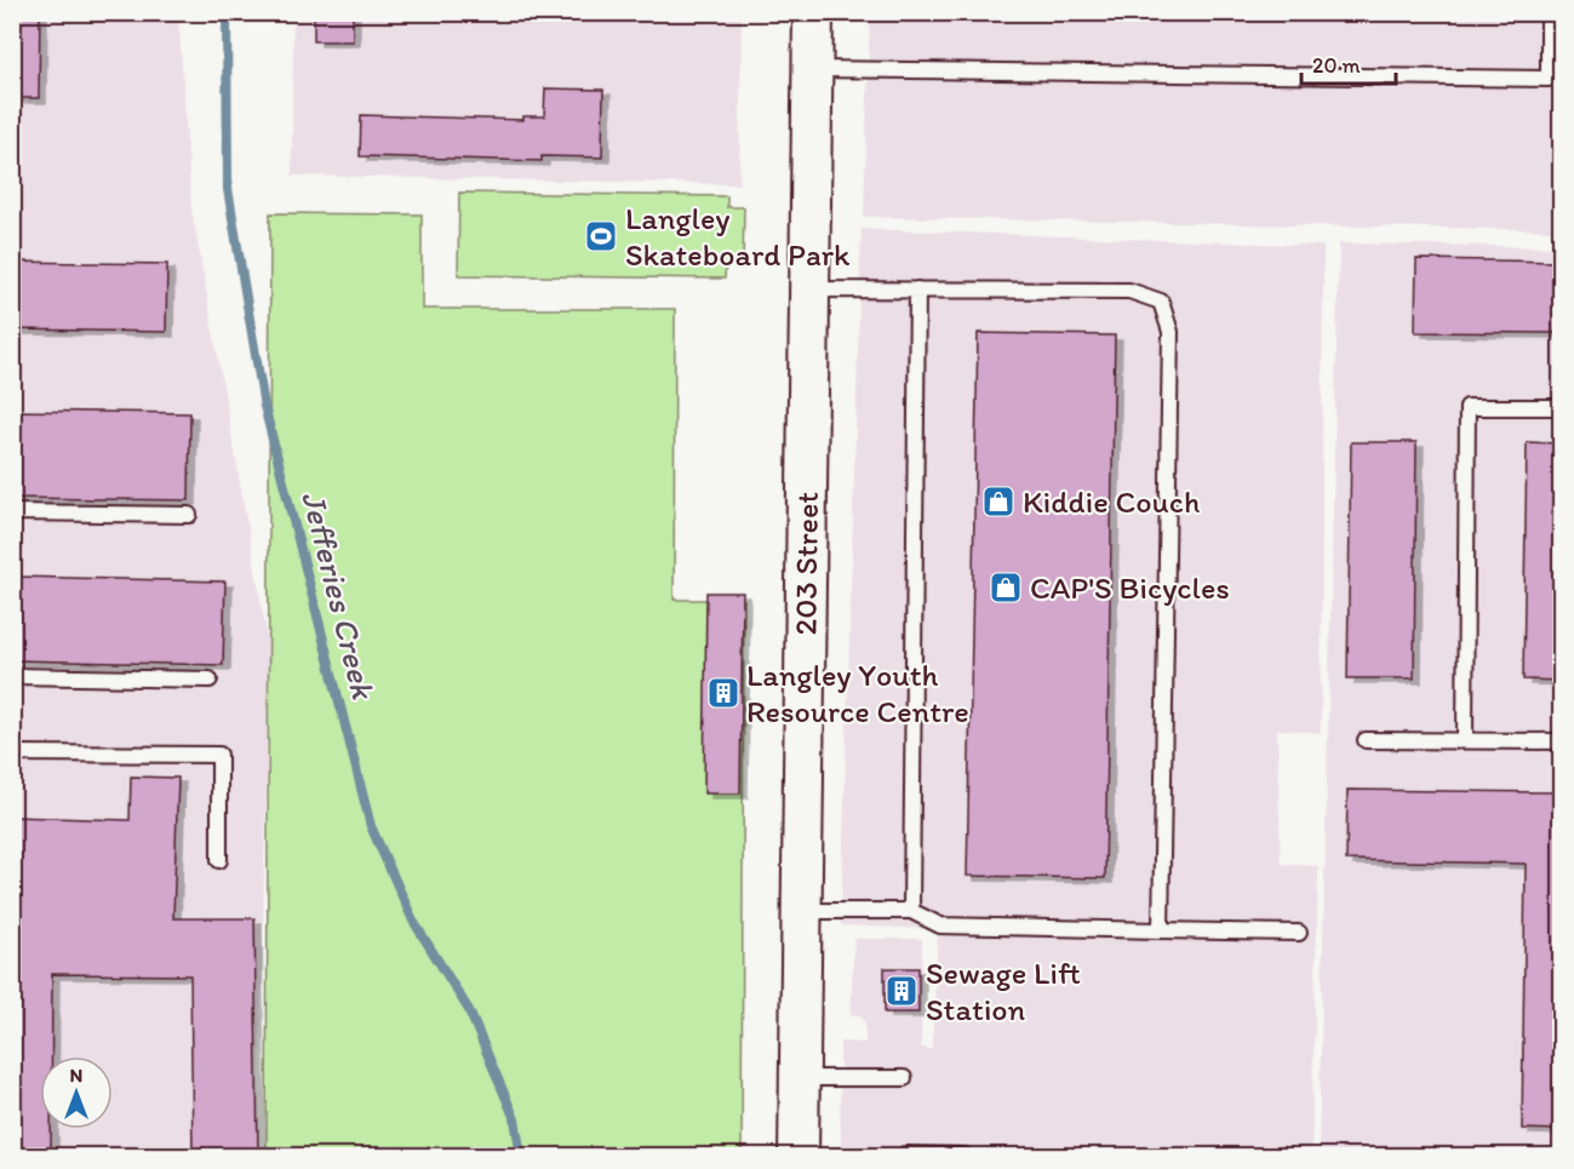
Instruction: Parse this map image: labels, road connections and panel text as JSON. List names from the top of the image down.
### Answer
{
  "streets": {
    "street": ["203 Street"]
  },
  "water": ["Jefferies Creek"],
  "places": {
    "sports": ["Langley Skateboard Park"],
    "shop": ["Kiddie Couch", "CAP'S Bicycles"],
    "building": ["Langley Youth Resource Centre", "Sewage Lift Station"]
  },
  "scale_bar": "20 m",
  "north": "top"
}
